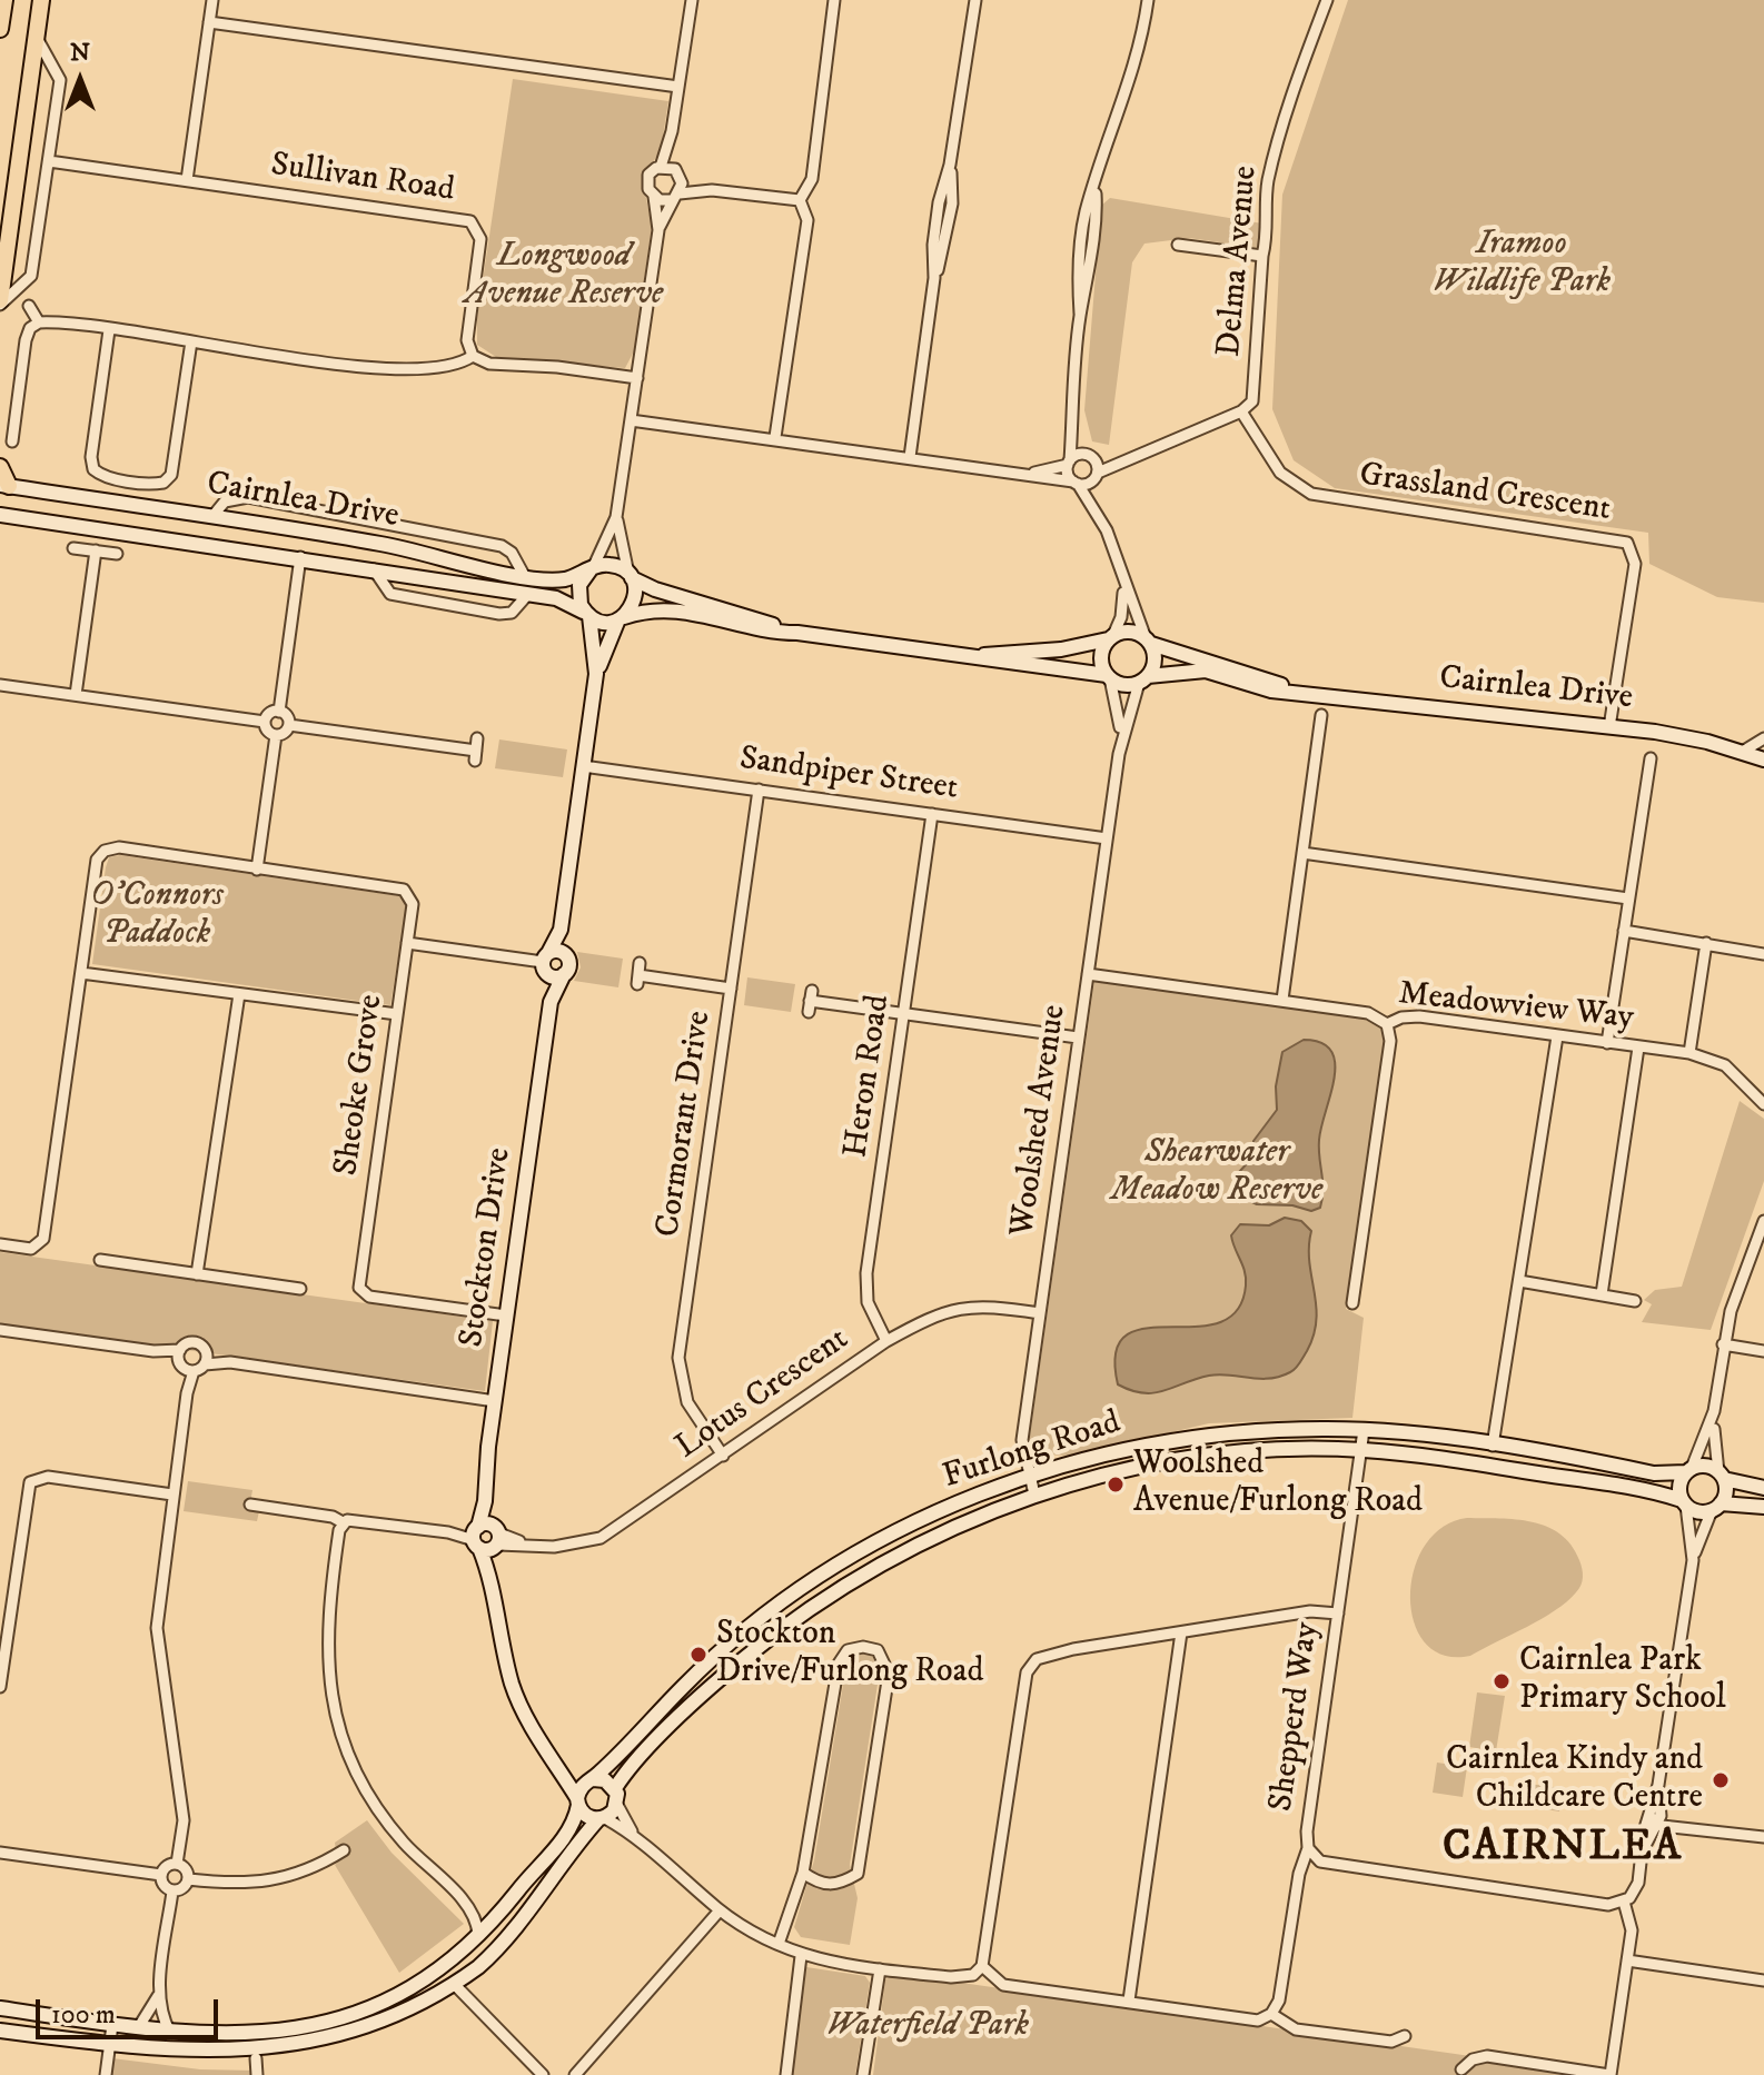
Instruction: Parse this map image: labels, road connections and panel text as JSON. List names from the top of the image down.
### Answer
{
  "streets": {
    "street": [
      "Sullivan Road",
      "Delma Avenue",
      "Grassland Crescent",
      "Cairnlea Drive",
      "Sandpiper Street",
      "Meadowview Way",
      "Heron Road",
      "Sheoke Grove",
      "Woolshed Avenue",
      "Cormorant Drive",
      "Stockton Drive",
      "Lotus Crescent",
      "Furlong Road",
      "Shepperd Way"
    ]
  },
  "crossings": [
    ["Delma Avenue", "Grassland Crescent"],
    ["Grassland Crescent", "Cairnlea Drive"],
    ["Cairnlea Drive", "Woolshed Avenue"],
    ["Sandpiper Street", "Heron Road"],
    ["Sandpiper Street", "Woolshed Avenue"],
    ["Sandpiper Street", "Cormorant Drive"],
    ["Meadowview Way", "Woolshed Avenue"],
    ["Heron Road", "Lotus Crescent"],
    ["Sheoke Grove", "Stockton Drive"],
    ["Woolshed Avenue", "Lotus Crescent"],
    ["Woolshed Avenue", "Furlong Road"],
    ["Cormorant Drive", "Lotus Crescent"],
    ["Stockton Drive", "Lotus Crescent"],
    ["Furlong Road", "Shepperd Way"]
  ],
  "districts": ["CAIRNLEA"],
  "parks": [
    "Iramoo Wildlife Park",
    "Longwood Avenue Reserve",
    "O'Connors Paddock",
    "Shearwater Meadow Reserve",
    "Waterfield Park"
  ],
  "places": [
    "Woolshed Avenue/Furlong Road",
    "Stockton Drive/Furlong Road",
    "Cairnlea Park Primary School",
    "Cairnlea Kindy and Childcare Centre"
  ],
  "scale_bar": "100 m",
  "north": "top"
}
